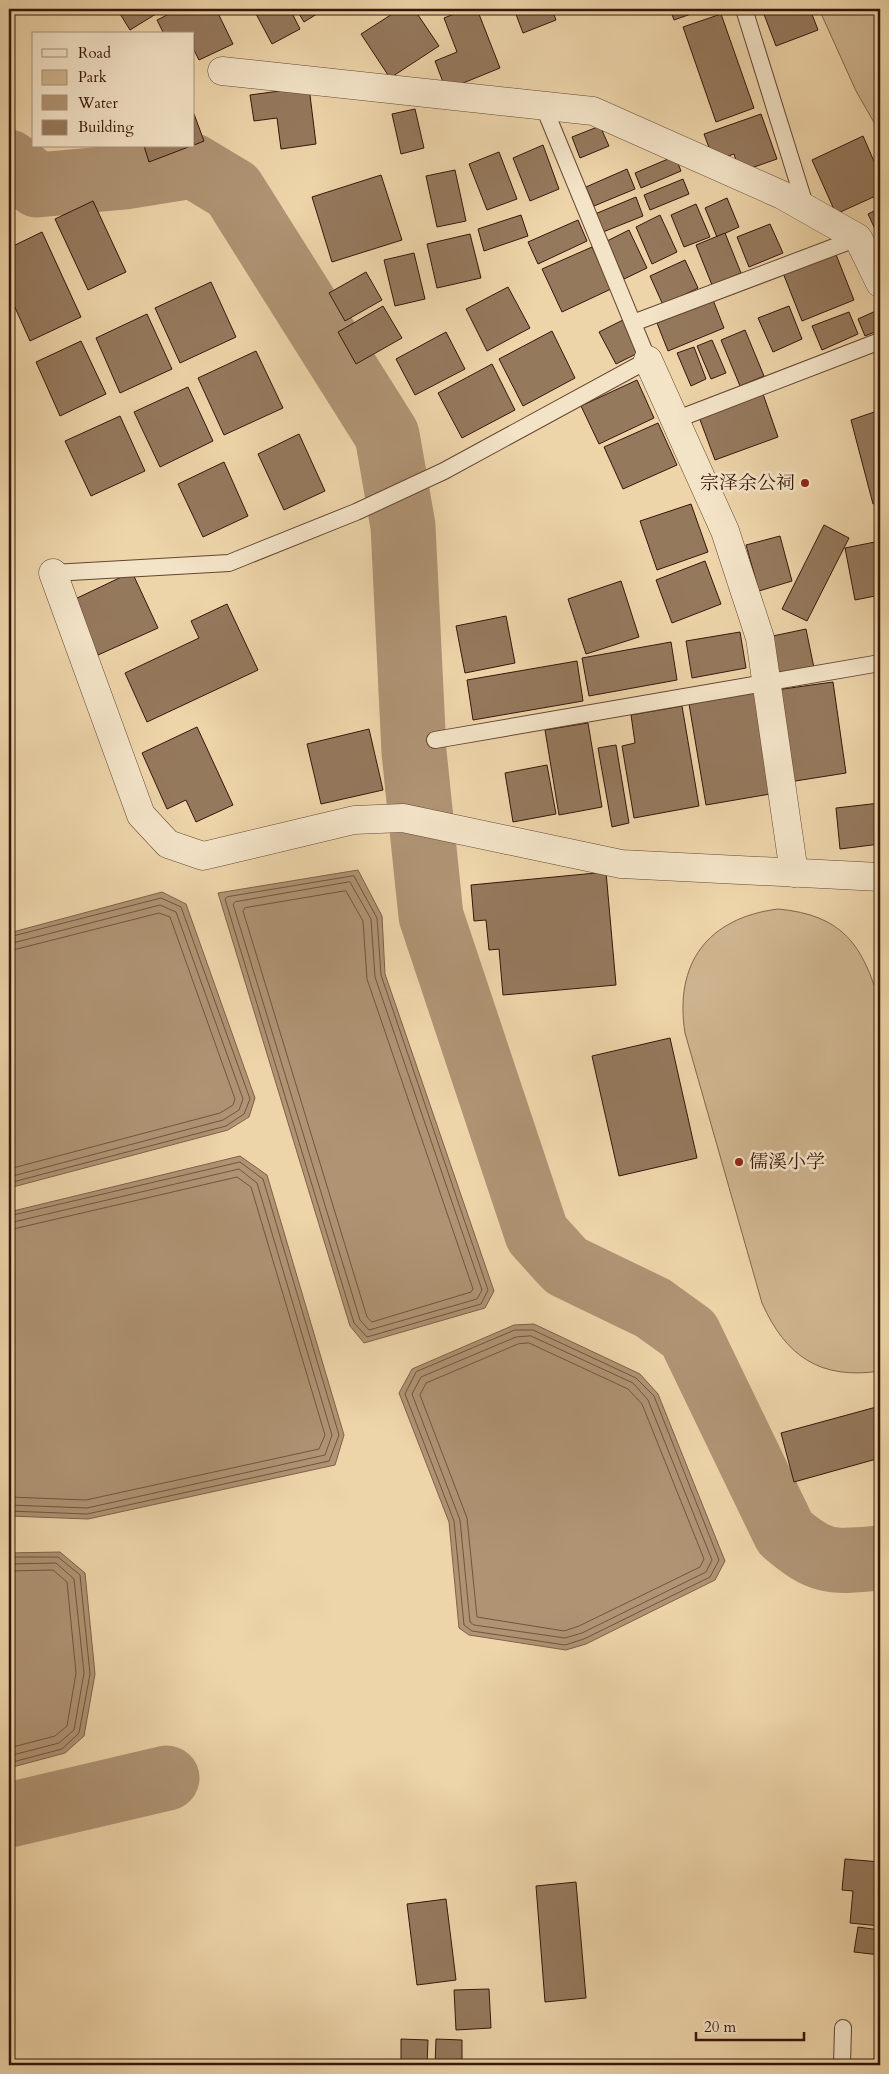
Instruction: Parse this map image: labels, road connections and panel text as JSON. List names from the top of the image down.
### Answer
{
  "places": ["宗泽余公祠", "儒溪小学"],
  "legend": [
    "Road",
    "Park",
    "Water",
    "Building"
  ],
  "scale_bar": "20 m"
}
